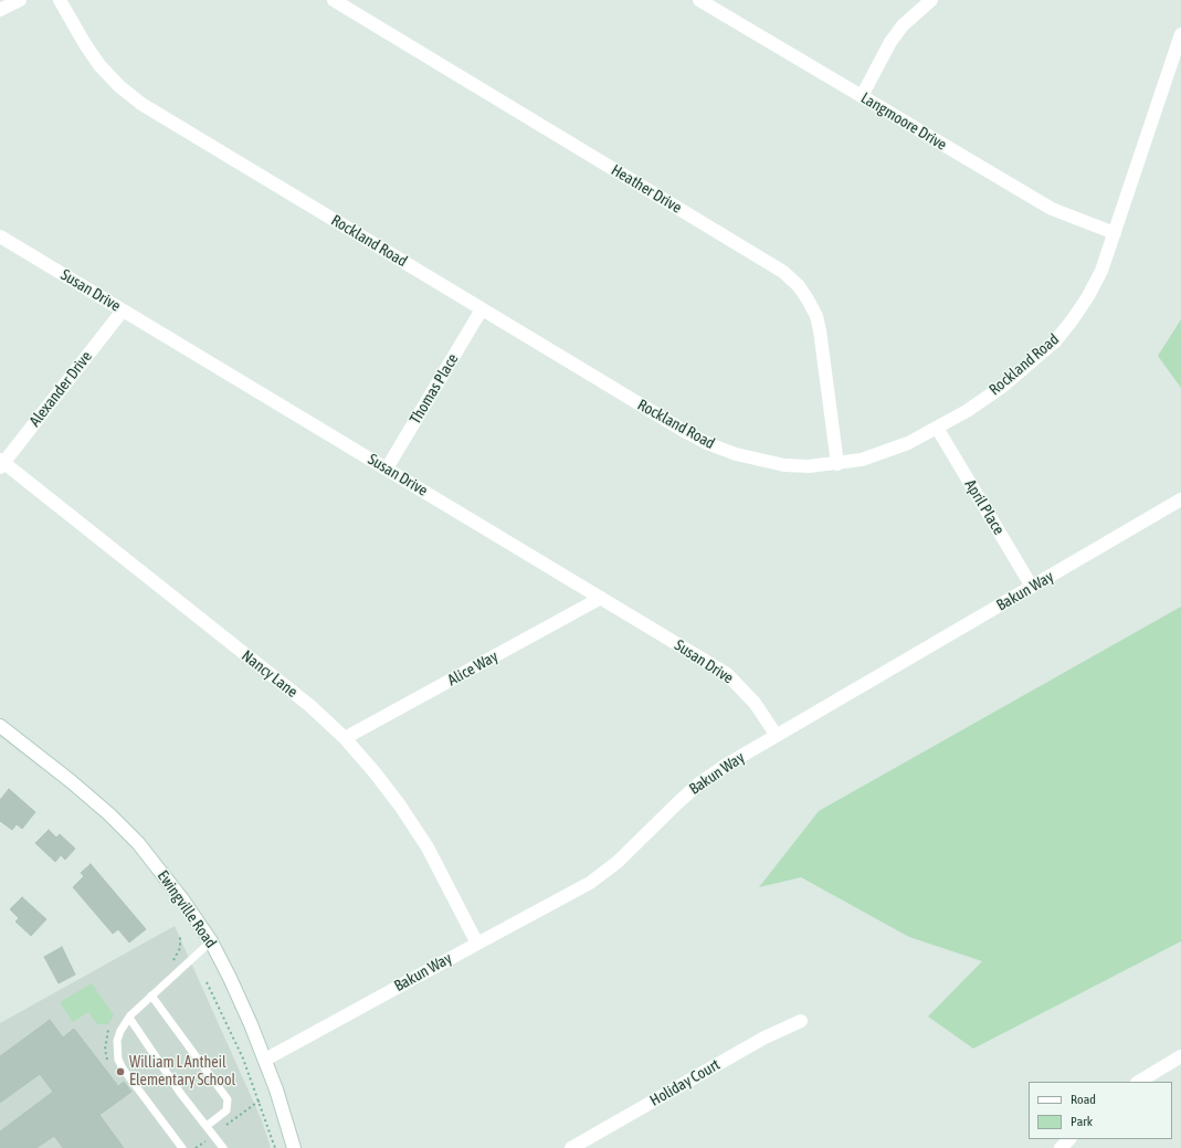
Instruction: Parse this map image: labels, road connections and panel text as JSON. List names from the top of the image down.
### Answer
{
  "streets": {
    "street": [
      "Langmoore Drive",
      "Heather Drive",
      "Rockland Road",
      "Susan Drive",
      "Alexander Drive",
      "Thomas Place",
      "April Place",
      "Bakun Way",
      "Alice Way",
      "Nancy Lane",
      "Ewingville Road",
      "Holiday Court"
    ]
  },
  "crossings": [
    ["Langmoore Drive", "Rockland Road"],
    ["Heather Drive", "Rockland Road"],
    ["Rockland Road", "Thomas Place"],
    ["Rockland Road", "April Place"],
    ["Susan Drive", "Alexander Drive"],
    ["Susan Drive", "Thomas Place"],
    ["Susan Drive", "Bakun Way"],
    ["Susan Drive", "Alice Way"],
    ["Alexander Drive", "Nancy Lane"],
    ["April Place", "Bakun Way"],
    ["Bakun Way", "Nancy Lane"],
    ["Bakun Way", "Ewingville Road"],
    ["Alice Way", "Nancy Lane"]
  ],
  "places": ["William L Antheil Elementary School"],
  "legend": ["Road", "Park"]
}
